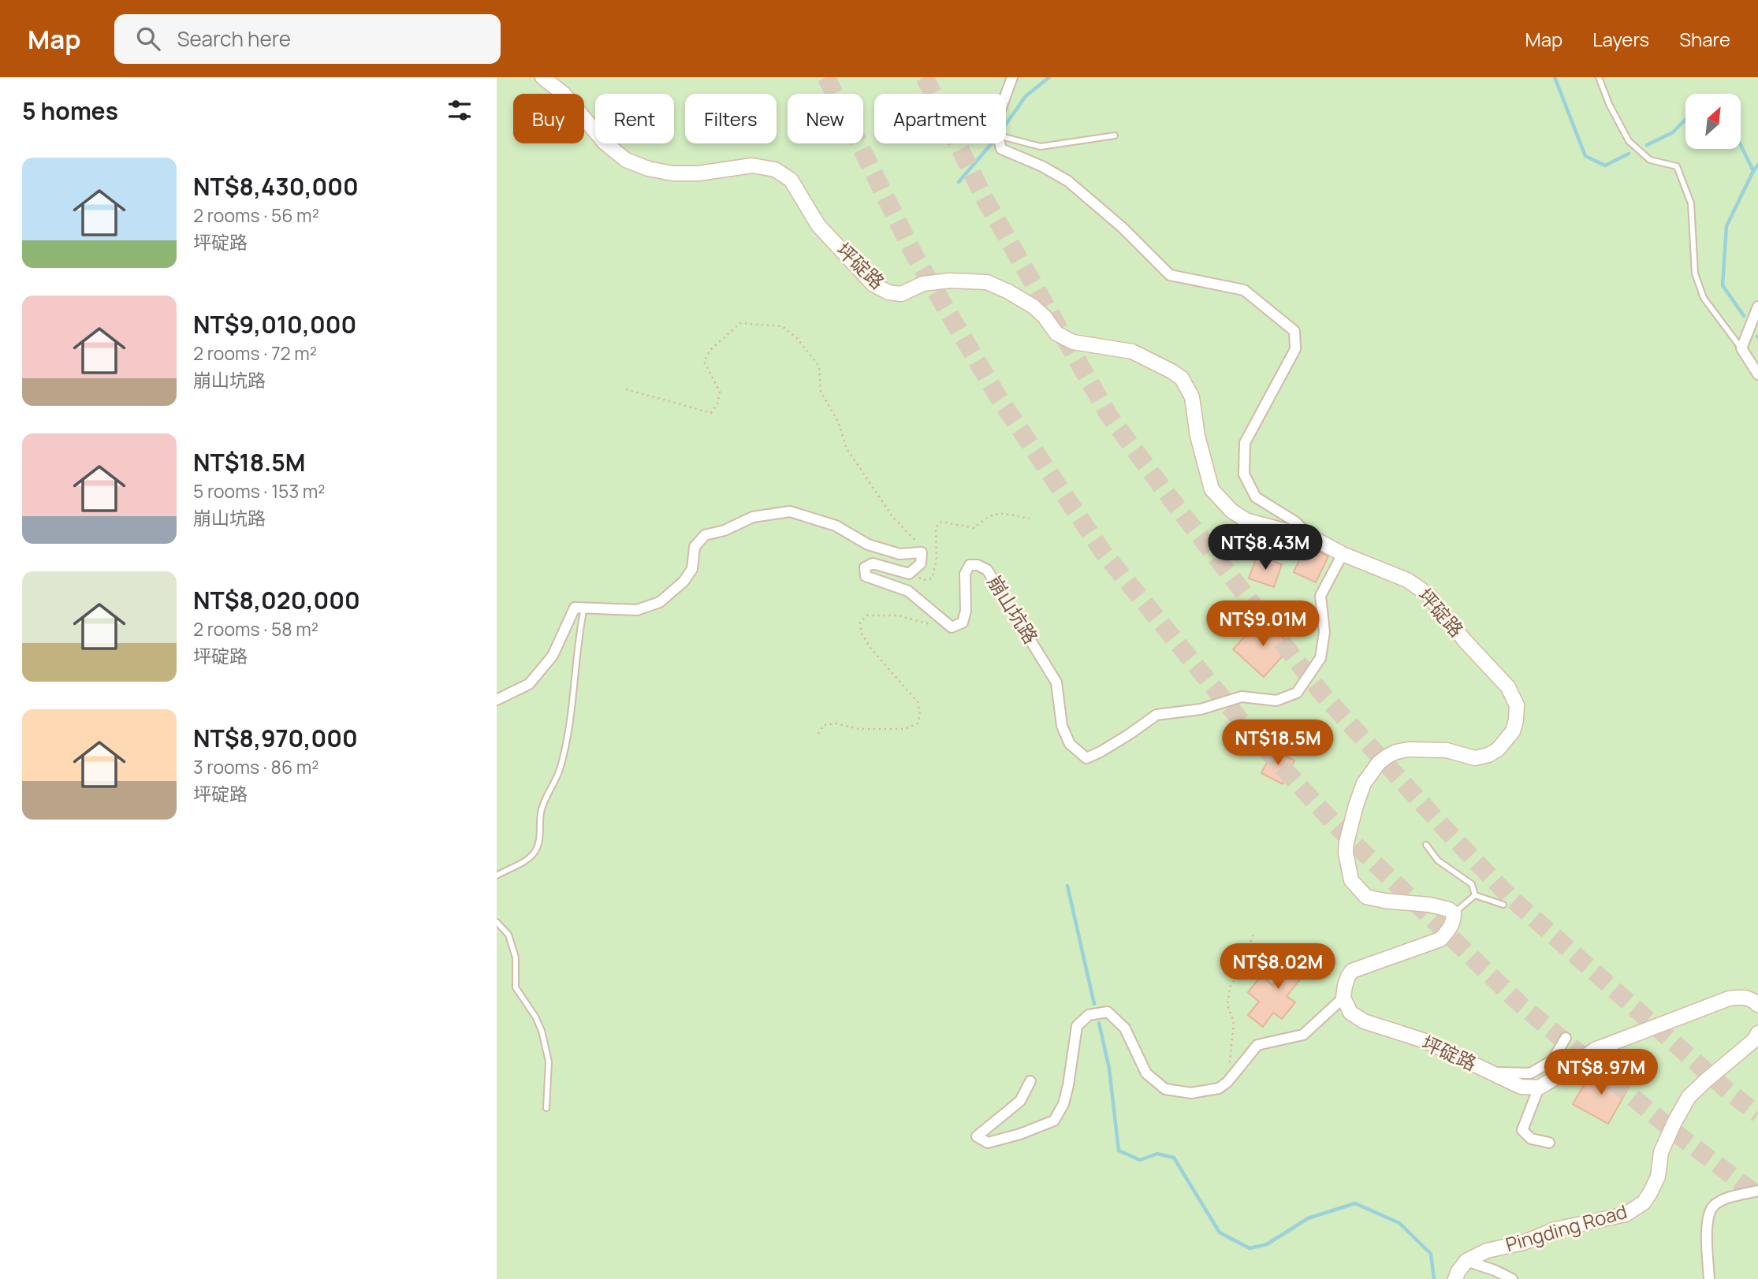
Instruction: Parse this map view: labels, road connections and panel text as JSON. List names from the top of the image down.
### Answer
{
  "streets": {
    "main road": ["坪碇路", "Pingding Road"],
    "street": ["崩山坑路"]
  },
  "crossings": [
    ["坪碇路", "崩山坑路"]
  ],
  "north": "top right",
  "page": {
    "header": "Map",
    "search": "Search here",
    "nav": ["Map", "Layers", "Share"],
    "heading": "5 homes",
    "chip": [
      "Buy",
      "Rent",
      "Filters",
      "New",
      "Apartment"
    ],
    "list": [
      {
        "name": "NT$8,430,000",
        "note": "2 rooms · 56 m² · 坪碇路"
      },
      {
        "name": "NT$9,010,000",
        "note": "2 rooms · 72 m² · 崩山坑路"
      },
      {
        "name": "NT$18.5M",
        "note": "5 rooms · 153 m² · 崩山坑路"
      },
      {
        "name": "NT$8,020,000",
        "note": "2 rooms · 58 m² · 坪碇路"
      },
      {
        "name": "NT$8,970,000",
        "note": "3 rooms · 86 m² · 坪碇路"
      }
    ],
    "price": [
      "NT$8.43M",
      "NT$9.01M",
      "NT$18.5M",
      "NT$8.02M",
      "NT$8.97M"
    ]
  }
}
